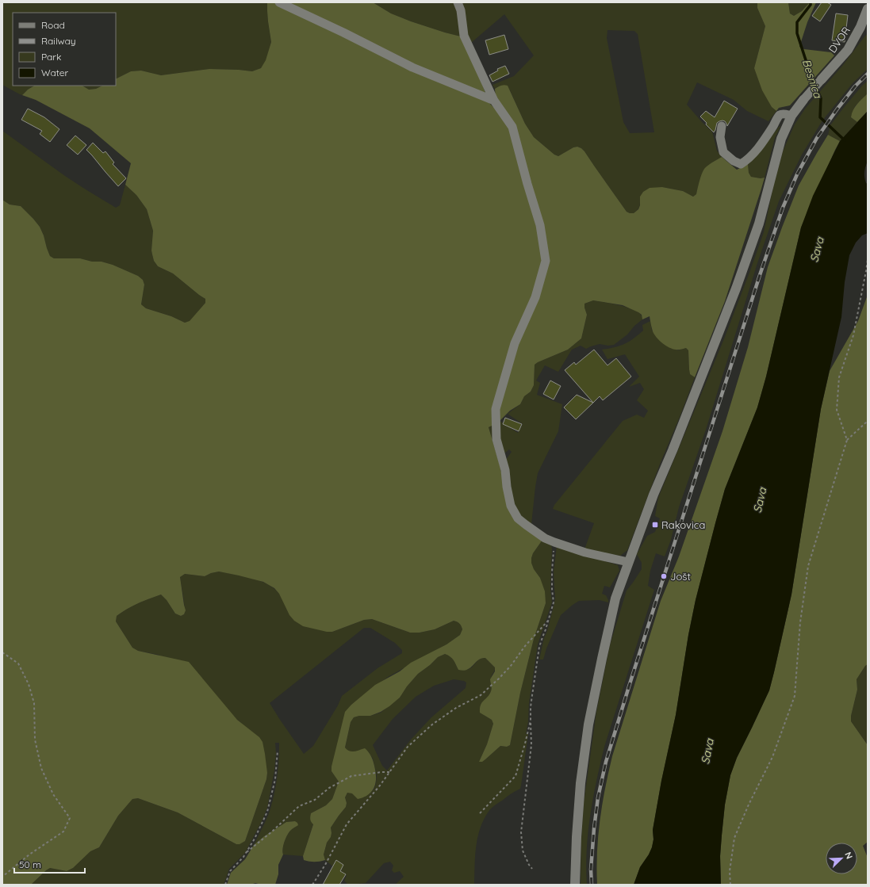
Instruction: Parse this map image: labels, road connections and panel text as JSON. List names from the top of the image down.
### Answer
{
  "streets": {
    "street": ["DVOR"]
  },
  "water": ["Besnica", "Sava"],
  "places": {
    "transit": ["Rakovica"],
    "other": ["Jošt"]
  },
  "legend": [
    "Road",
    "Railway",
    "Park",
    "Water"
  ],
  "scale_bar": "50 m",
  "north": "top right"
}
